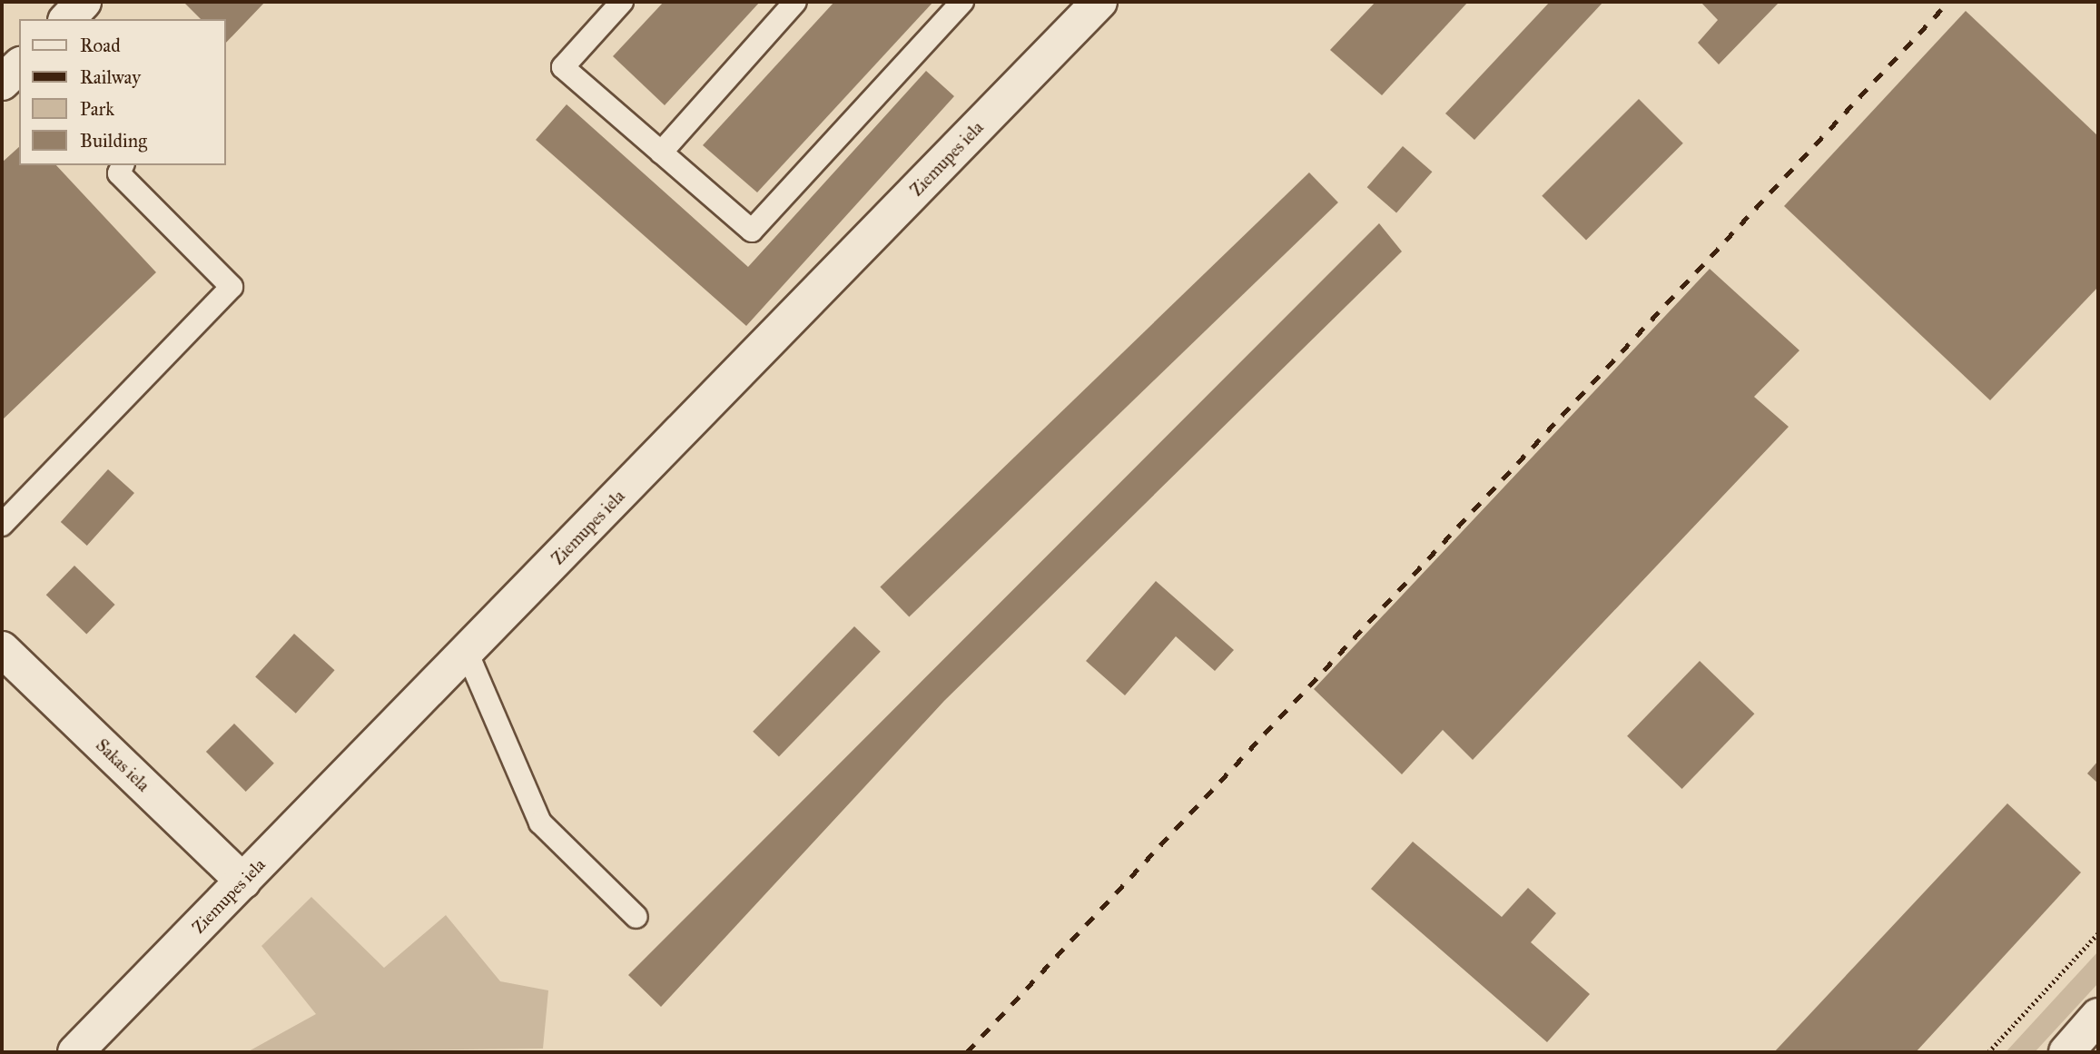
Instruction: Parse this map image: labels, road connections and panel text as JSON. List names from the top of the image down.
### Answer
{
  "streets": {
    "street": ["Ziemupes iela", "Sakas iela"]
  },
  "crossings": [
    ["Ziemupes iela", "Sakas iela"]
  ],
  "legend": [
    "Road",
    "Railway",
    "Park",
    "Building"
  ]
}
